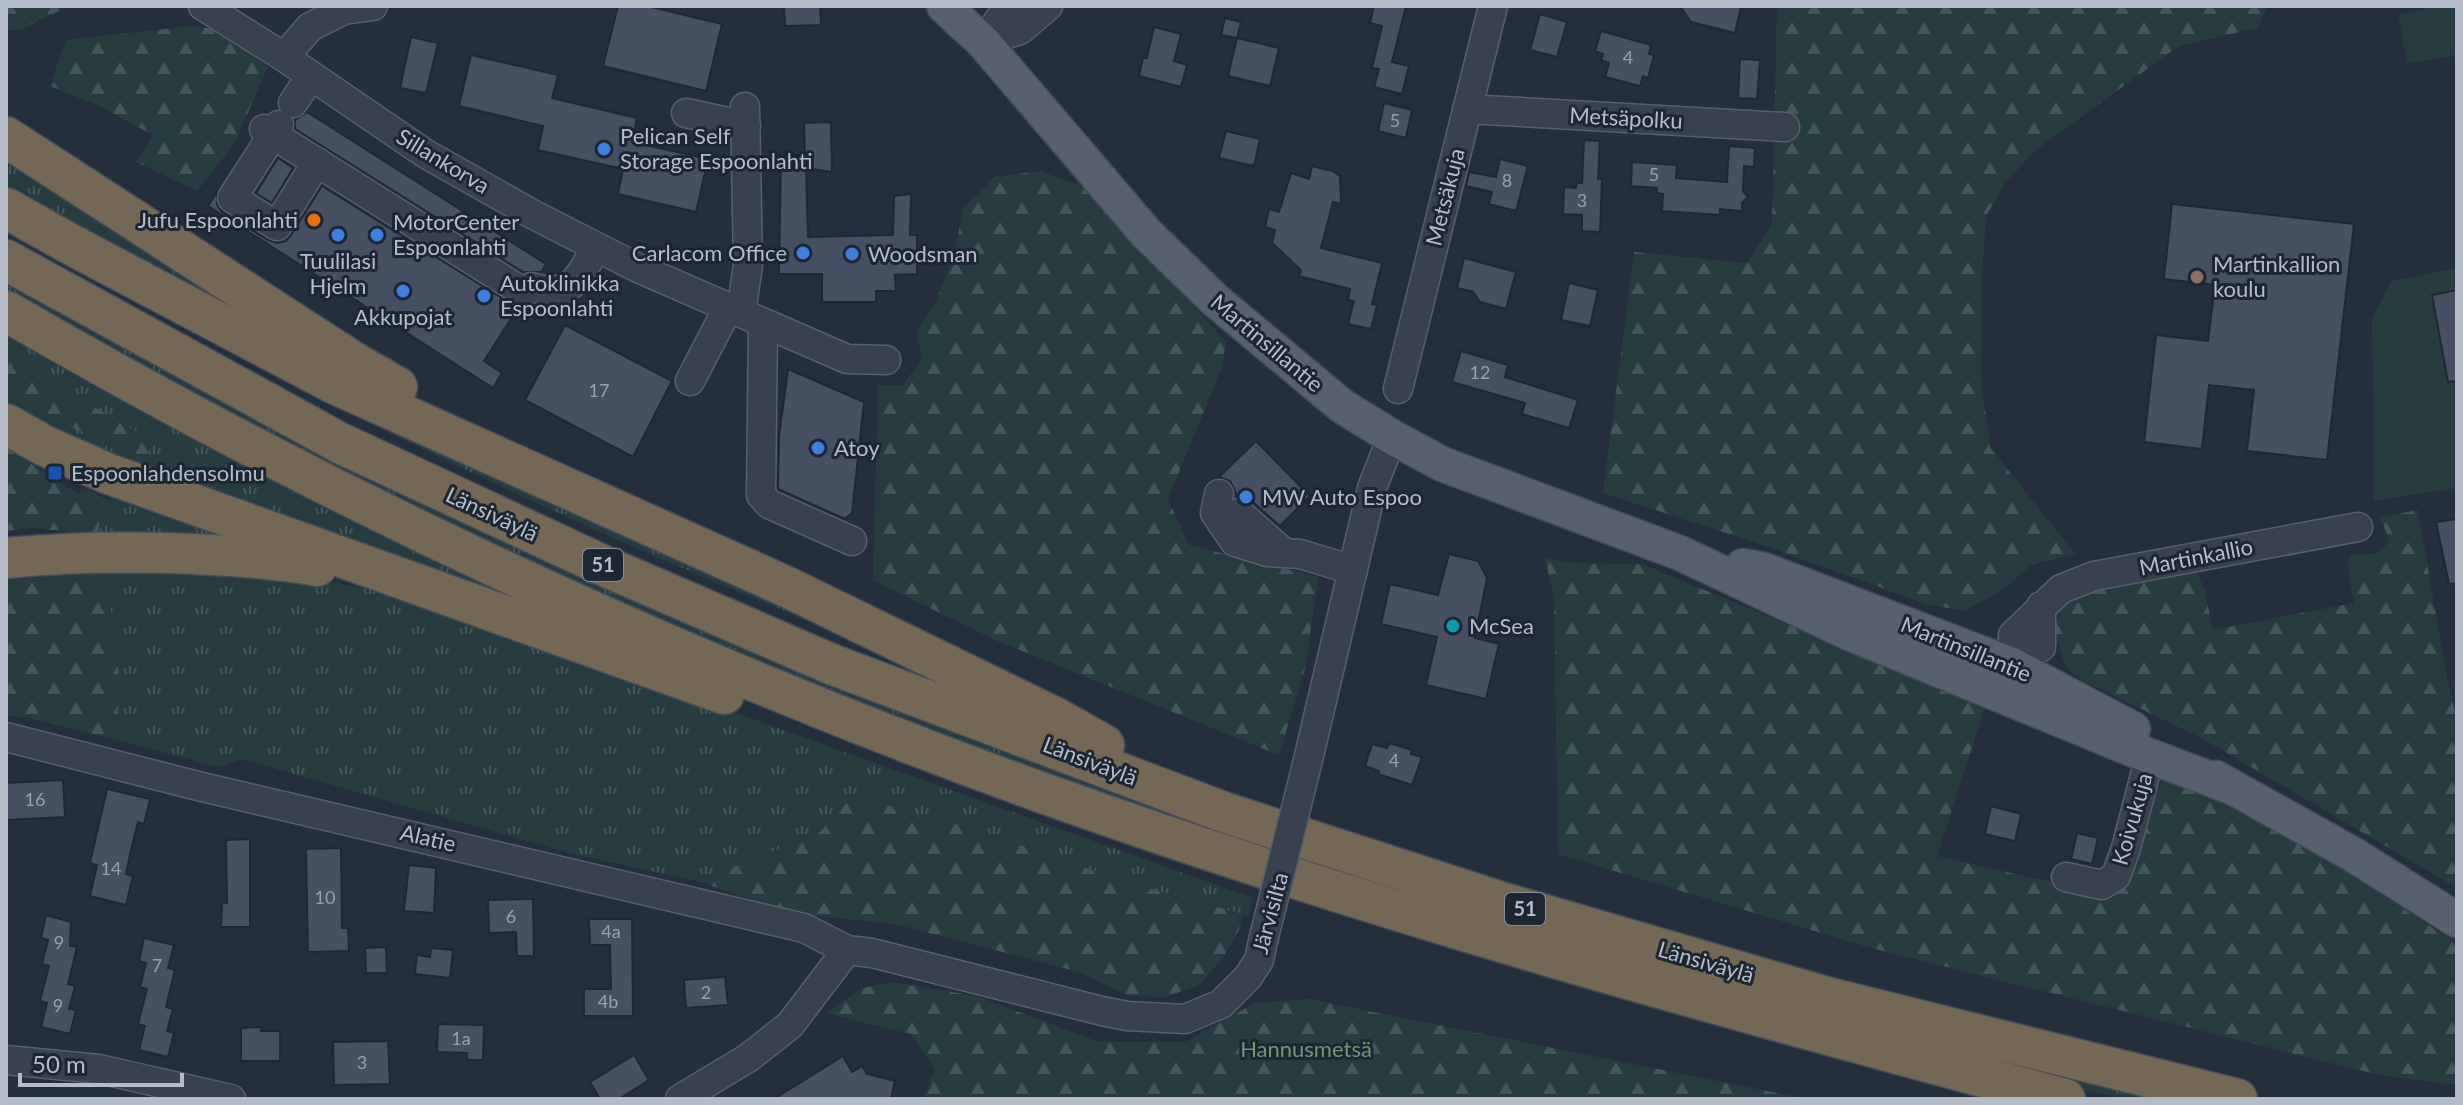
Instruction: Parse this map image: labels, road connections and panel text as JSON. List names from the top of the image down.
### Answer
{
  "streets": {
    "highway": ["Länsiväylä", "51"],
    "main road": ["Martinsillantie"],
    "street": [
      "Metsäpolku",
      "Sillankorva",
      "Metsäkuja",
      "Martinkallio",
      "Koivukuja",
      "Alatie",
      "Järvisilta"
    ]
  },
  "crossings": [
    ["Metsäpolku", "Metsäkuja"],
    ["Martinsillantie", "Martinkallio"],
    ["Martinsillantie", "Koivukuja"],
    ["Martinsillantie", "Järvisilta"],
    ["Alatie", "Järvisilta"]
  ],
  "parks": ["Hannusmetsä"],
  "places": {
    "other": [
      "Pelican Self Storage Espoonlahti",
      "Jufu Espoonlahti",
      "Tuulilasi Hjelm",
      "MotorCenter Espoonlahti",
      "Carlacom Office",
      "Woodsman",
      "Martinkallion koulu",
      "Akkupojat",
      "Autoklinikka Espoonlahti",
      "Atoy",
      "MW Auto Espoo",
      "McSea"
    ],
    "transit": ["Espoonlahdensolmu"]
  },
  "house_numbers": [
    "4",
    "5",
    "5",
    "8",
    "3",
    "12",
    "17",
    "4",
    "16",
    "14",
    "10",
    "6",
    "4a",
    "9",
    "7",
    "2",
    "4b",
    "9",
    "1a",
    "3"
  ],
  "scale_bar": "50 m"
}
